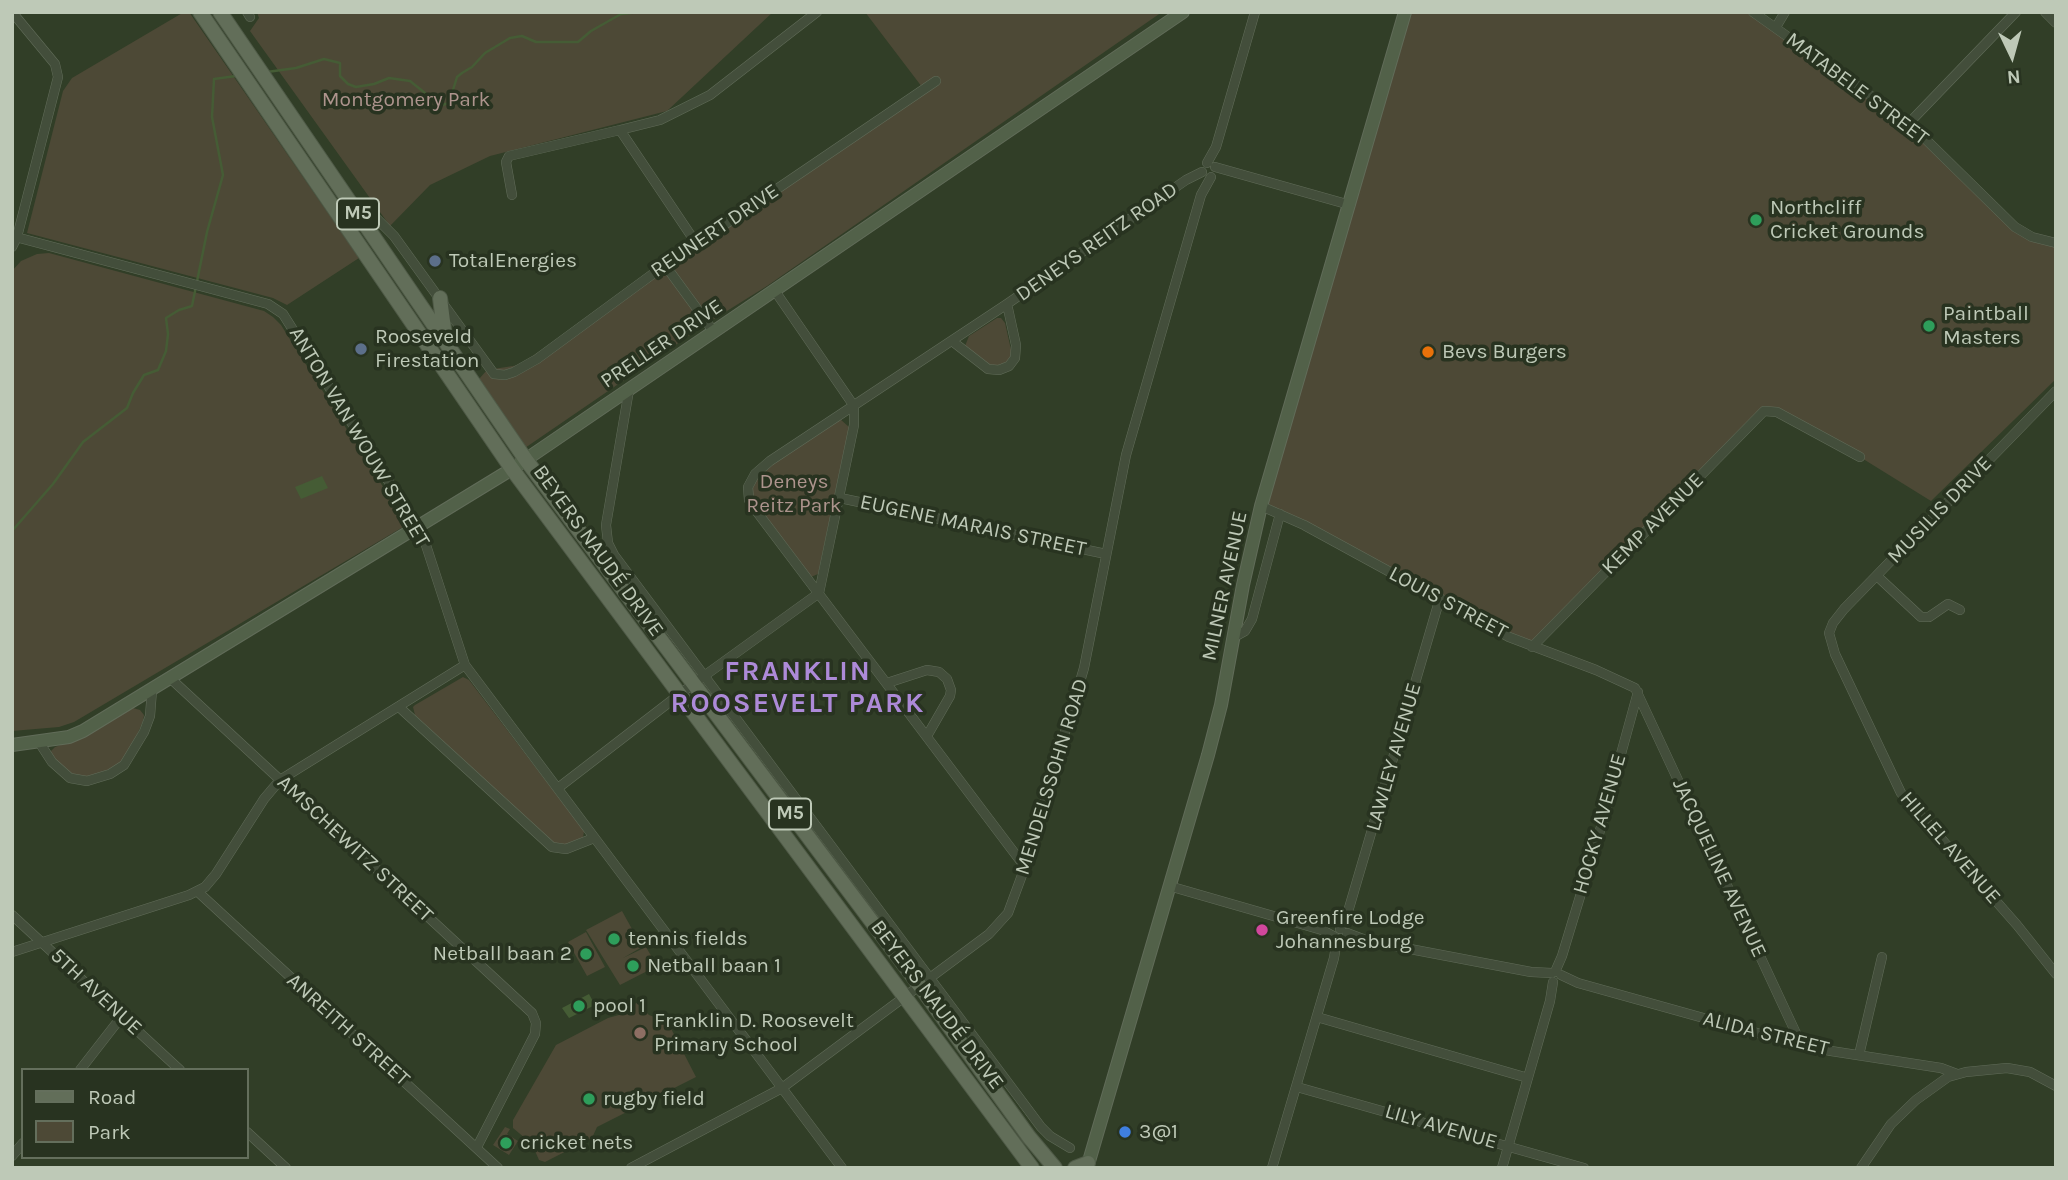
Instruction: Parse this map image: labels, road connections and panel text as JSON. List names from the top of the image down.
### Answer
{
  "streets": {
    "main road": [
      "M5",
      "PRELLER DRIVE",
      "BEYERS NAUDÉ DRIVE",
      "MILNER AVENUE"
    ],
    "street": [
      "MATABELE STREET",
      "REUNERT DRIVE",
      "DENEYS REITZ ROAD",
      "ANTON VAN WOUW STREET",
      "MUSILIS DRIVE",
      "KEMP AVENUE",
      "EUGENE MARAIS STREET",
      "LOUIS STREET",
      "LAWLEY AVENUE",
      "MENDELSSOHN ROAD",
      "HOCKY AVENUE",
      "HILLEL AVENUE",
      "AMSCHEWITZ STREET",
      "JACQUELINE AVENUE",
      "5TH AVENUE",
      "ANREITH STREET",
      "ALIDA STREET",
      "LILY AVENUE"
    ]
  },
  "crossings": [
    ["REUNERT DRIVE", "BEYERS NAUDÉ DRIVE"],
    ["DENEYS REITZ ROAD", "MENDELSSOHN ROAD"],
    ["PRELLER DRIVE", "ANTON VAN WOUW STREET"],
    ["PRELLER DRIVE", "BEYERS NAUDÉ DRIVE"],
    ["PRELLER DRIVE", "AMSCHEWITZ STREET"],
    ["ANTON VAN WOUW STREET", "MENDELSSOHN ROAD"],
    ["MUSILIS DRIVE", "HILLEL AVENUE"],
    ["KEMP AVENUE", "LOUIS STREET"],
    ["EUGENE MARAIS STREET", "MENDELSSOHN ROAD"],
    ["BEYERS NAUDÉ DRIVE", "MENDELSSOHN ROAD"],
    ["MILNER AVENUE", "LOUIS STREET"],
    ["MILNER AVENUE", "ALIDA STREET"],
    ["LOUIS STREET", "LAWLEY AVENUE"],
    ["LOUIS STREET", "HOCKY AVENUE"],
    ["LOUIS STREET", "JACQUELINE AVENUE"],
    ["LAWLEY AVENUE", "ALIDA STREET"],
    ["LAWLEY AVENUE", "LILY AVENUE"],
    ["HOCKY AVENUE", "JACQUELINE AVENUE"],
    ["HOCKY AVENUE", "ALIDA STREET"],
    ["HOCKY AVENUE", "LILY AVENUE"],
    ["AMSCHEWITZ STREET", "ANREITH STREET"],
    ["JACQUELINE AVENUE", "ALIDA STREET"]
  ],
  "districts": ["FRANKLIN ROOSEVELT PARK"],
  "parks": ["Montgomery Park", "Deneys Reitz Park"],
  "places": [
    "Northcliff Cricket Grounds",
    "TotalEnergies",
    "Paintball Masters",
    "Rooseveld Firestation",
    "Bevs Burgers",
    "Greenfire Lodge Johannesburg",
    "tennis fields",
    "Netball baan 2",
    "Netball baan 1",
    "pool 1",
    "Franklin D. Roosevelt Primary School",
    "rugby field",
    "3@1",
    "cricket nets"
  ],
  "legend": ["Road", "Park"],
  "north": "bottom"
}
